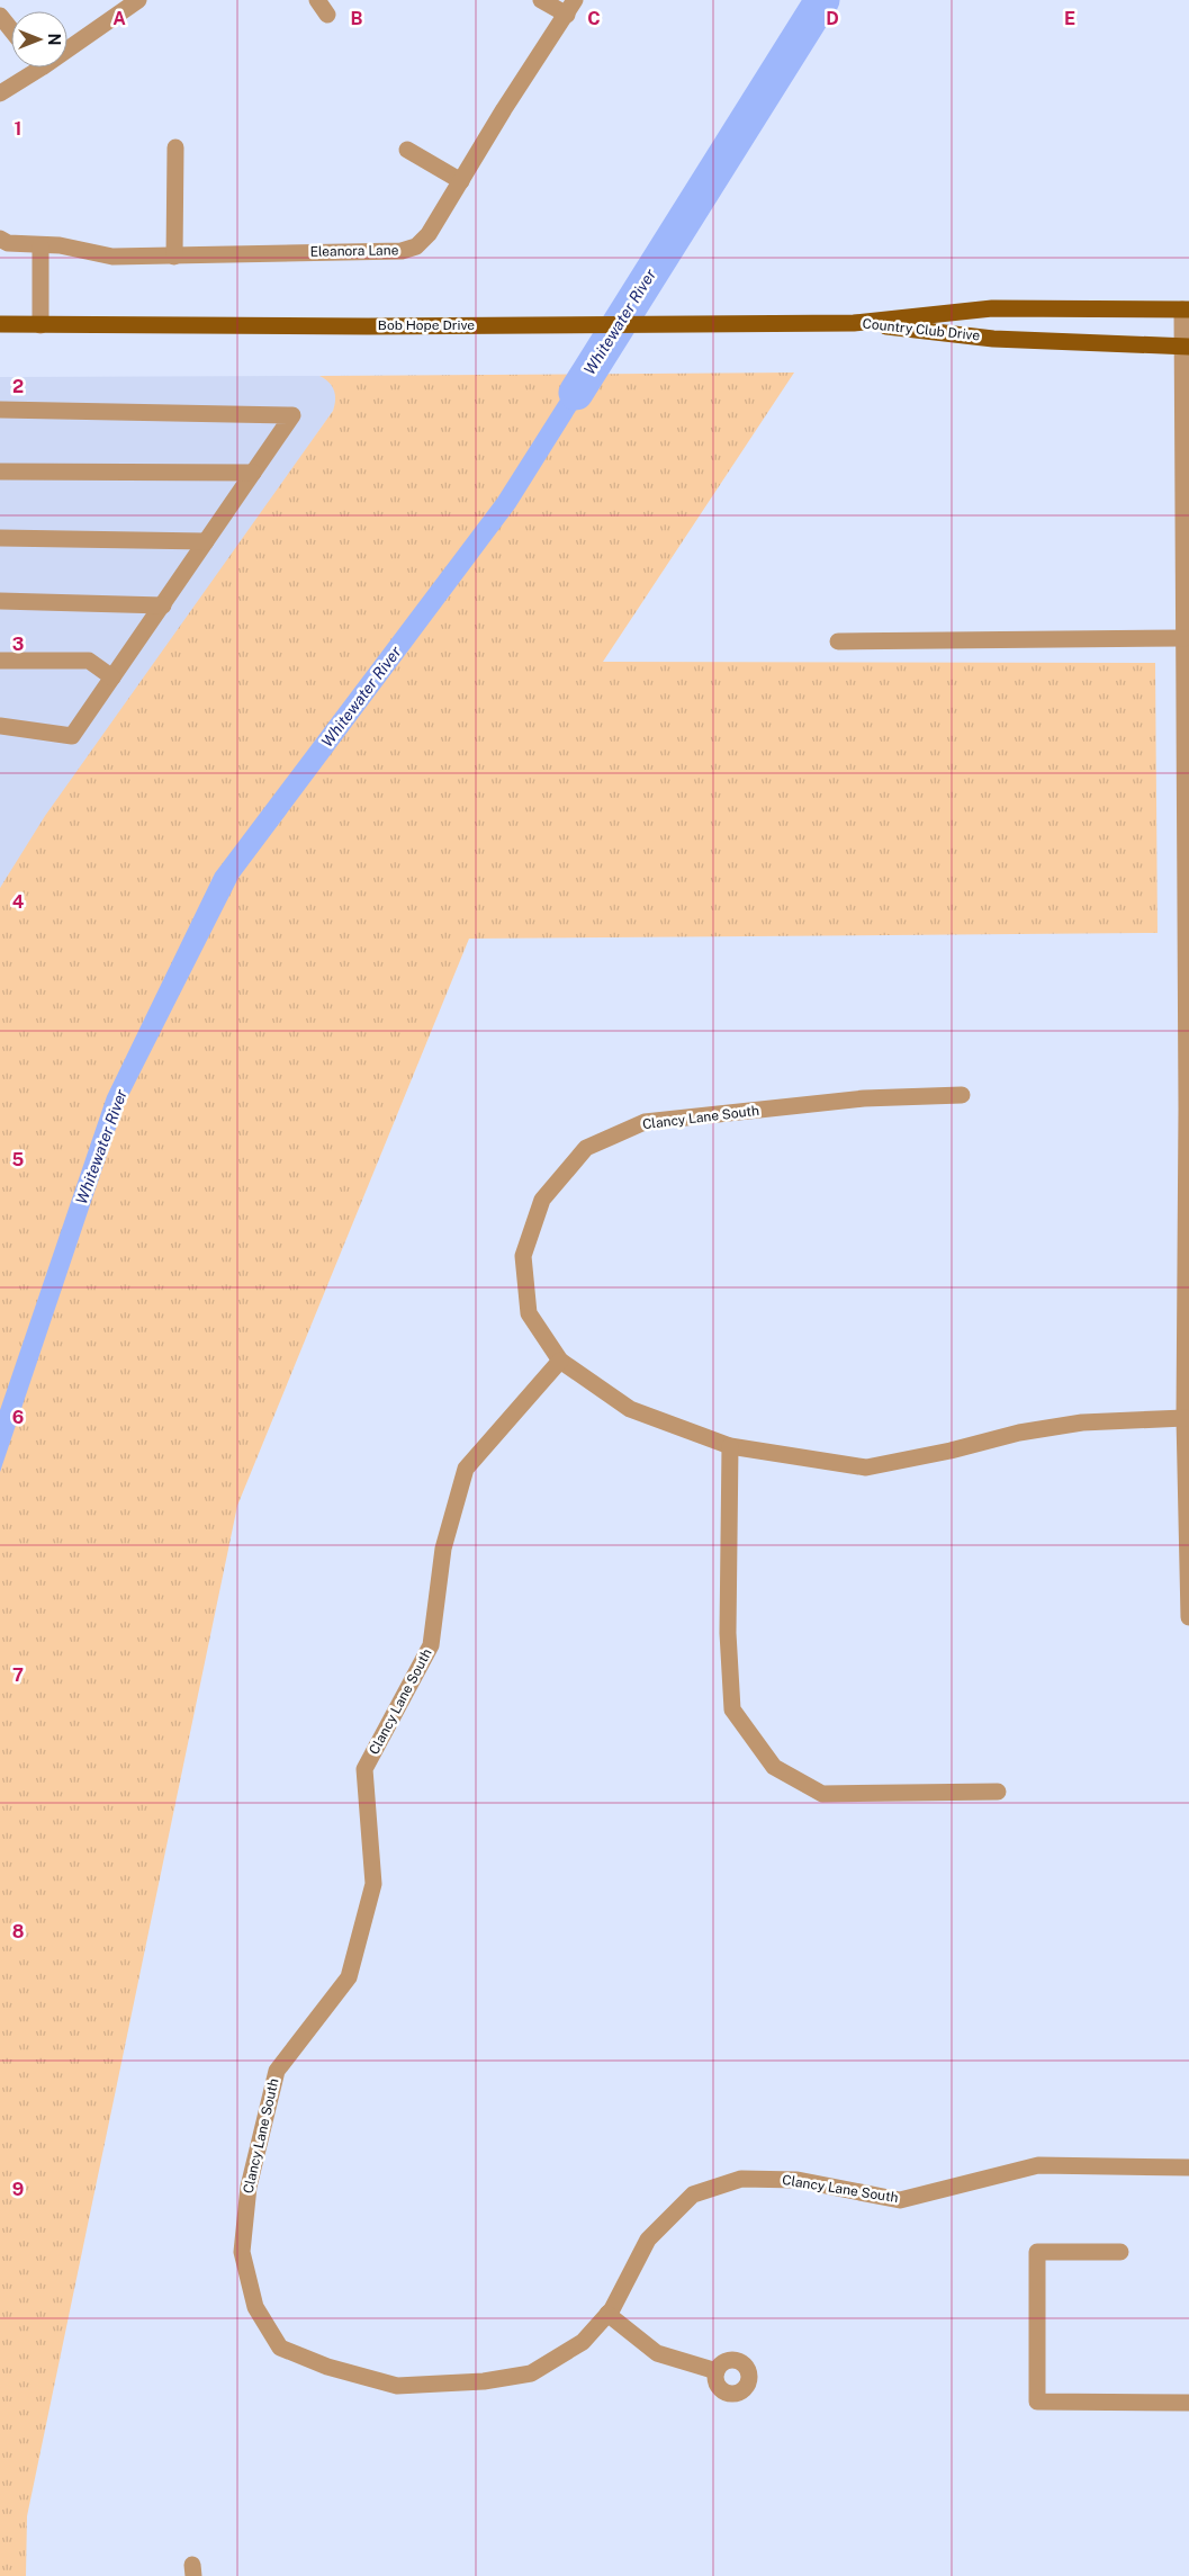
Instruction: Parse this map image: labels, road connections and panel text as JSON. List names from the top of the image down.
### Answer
{
  "streets": {
    "main road": ["Bob Hope Drive", "Country Club Drive"],
    "street": ["Eleanora Lane", "Clancy Lane South"]
  },
  "crossings": [
    ["Bob Hope Drive", "Country Club Drive"]
  ],
  "water": ["Whitewater River"],
  "north": "right",
  "grid": {
    "columns": [
      "A",
      "B",
      "C",
      "D",
      "E"
    ],
    "rows": [
      "1",
      "2",
      "3",
      "4",
      "5",
      "6",
      "7",
      "8",
      "9"
    ]
  }
}
